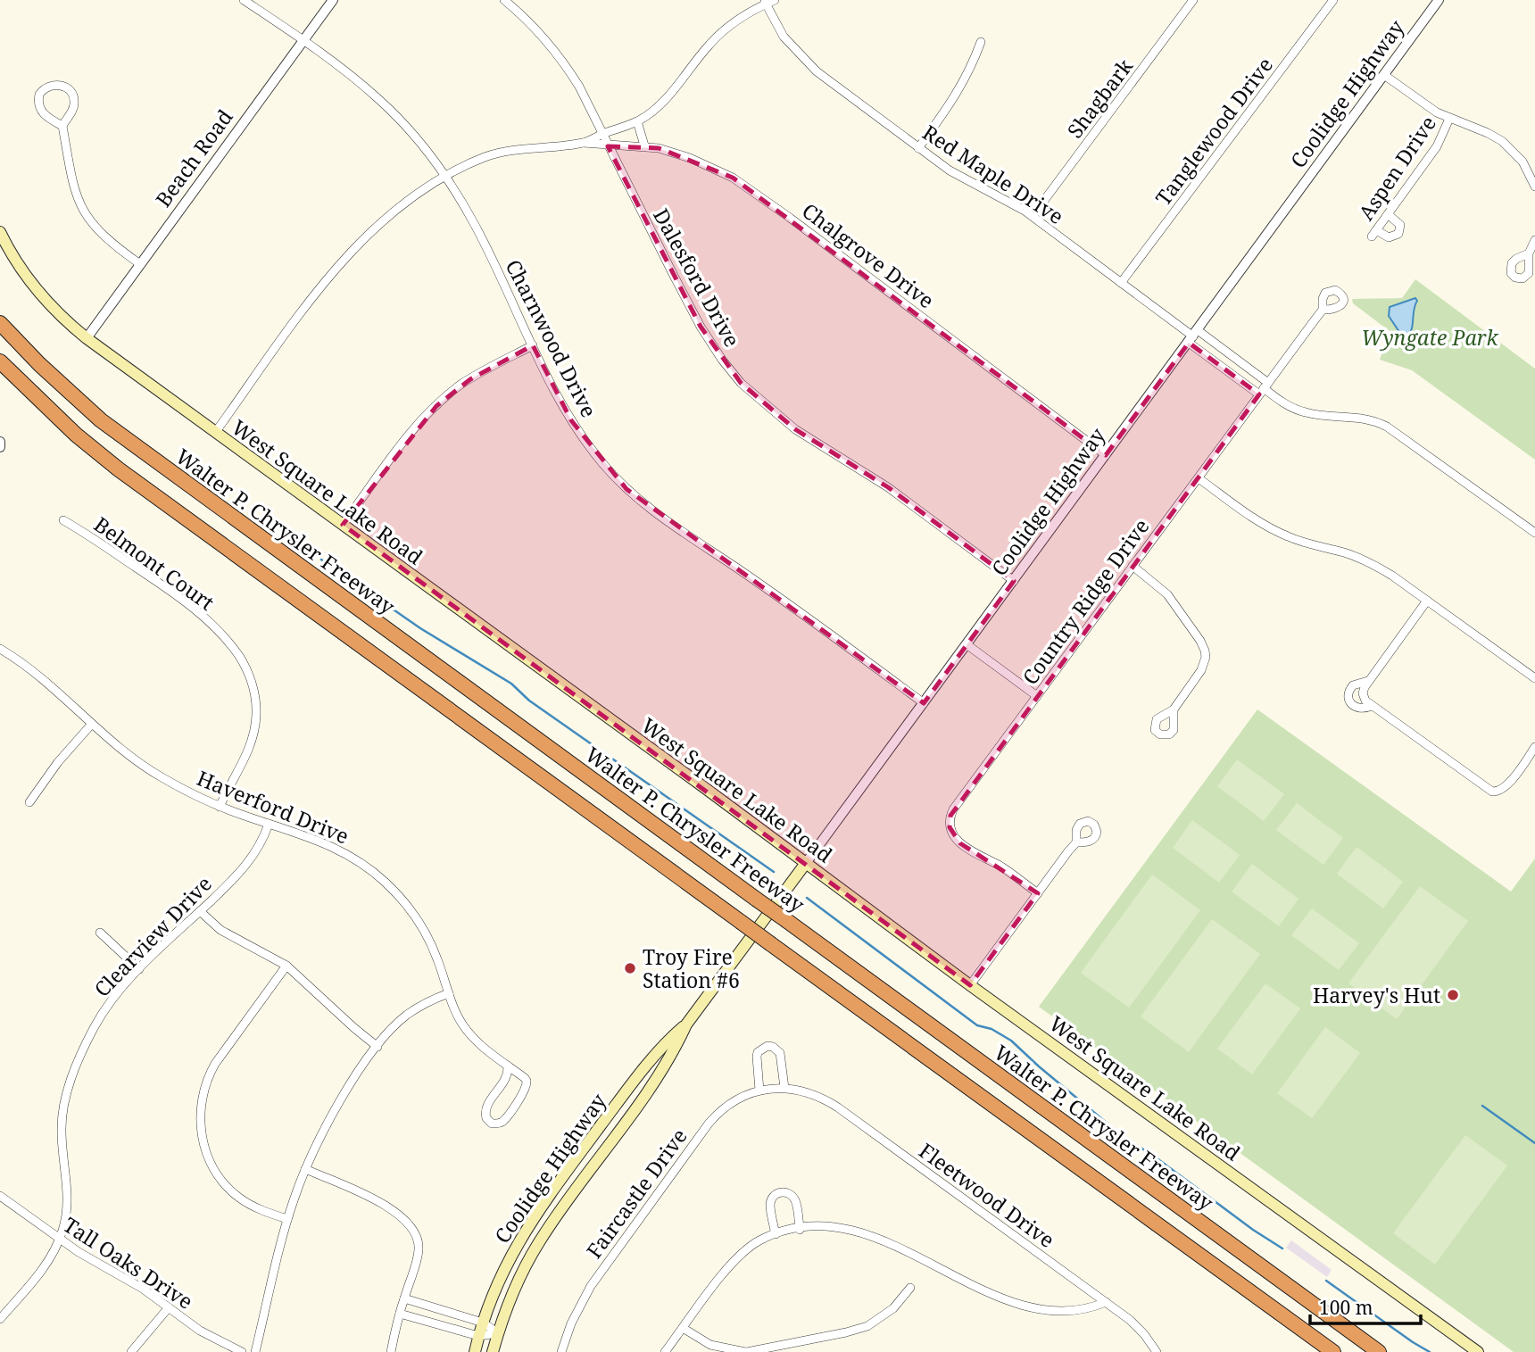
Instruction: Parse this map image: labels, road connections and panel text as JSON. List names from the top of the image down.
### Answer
{
  "streets": {
    "highway": ["Walter P. Chrysler Freeway"],
    "main road": ["Coolidge Highway", "West Square Lake Road"],
    "street": [
      "Shagbark",
      "Tanglewood Drive",
      "Beach Road",
      "Aspen Drive",
      "Red Maple Drive",
      "Chalgrove Drive",
      "Dalesford Drive",
      "Charnwood Drive",
      "Belmont Court",
      "Country Ridge Drive",
      "Haverford Drive",
      "Clearview Drive",
      "Faircastle Drive",
      "Fleetwood Drive",
      "Tall Oaks Drive"
    ]
  },
  "crossings": [
    ["Coolidge Highway", "Red Maple Drive"],
    ["Coolidge Highway", "Chalgrove Drive"],
    ["Coolidge Highway", "Dalesford Drive"],
    ["Coolidge Highway", "Charnwood Drive"],
    ["Coolidge Highway", "West Square Lake Road"],
    ["Shagbark", "Red Maple Drive"],
    ["Tanglewood Drive", "Red Maple Drive"],
    ["Beach Road", "Charnwood Drive"],
    ["Beach Road", "West Square Lake Road"],
    ["Chalgrove Drive", "Dalesford Drive"],
    ["Belmont Court", "Haverford Drive"],
    ["Haverford Drive", "Clearview Drive"],
    ["Clearview Drive", "Tall Oaks Drive"],
    ["Faircastle Drive", "Fleetwood Drive"]
  ],
  "parks": ["Wyngate Park"],
  "places": ["Troy Fire Station #6", "Harvey's Hut"],
  "scale_bar": "100 m"
}
